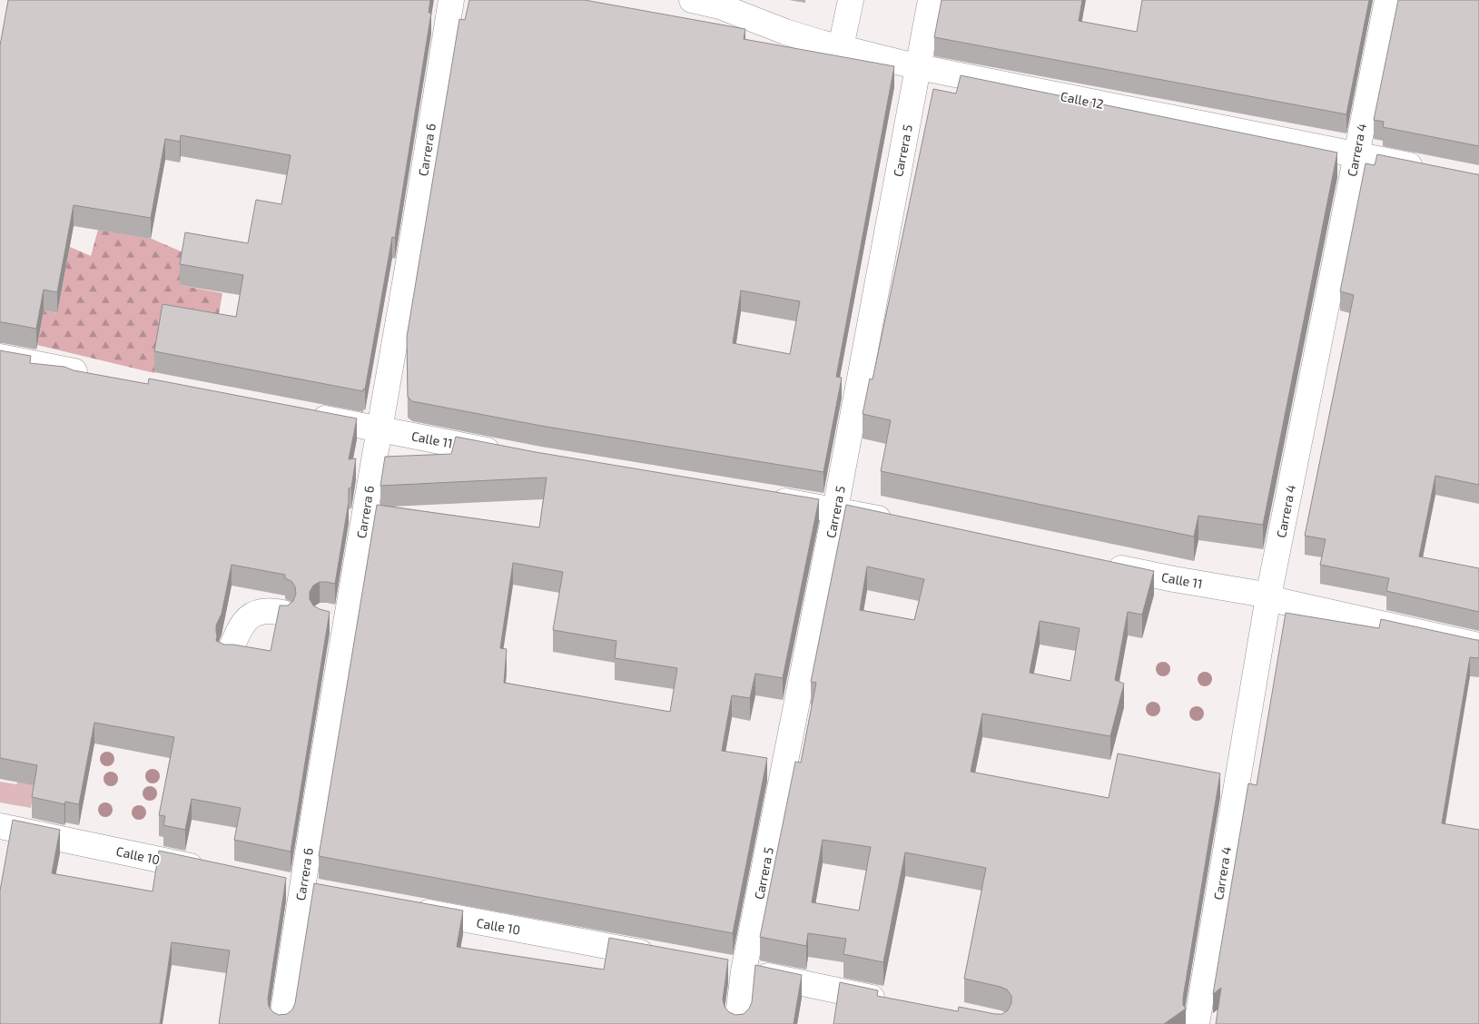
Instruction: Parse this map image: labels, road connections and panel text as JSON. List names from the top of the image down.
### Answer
{
  "streets": {
    "street": [
      "Calle 12",
      "Carrera 6",
      "Carrera 4",
      "Carrera 5",
      "Calle 11",
      "Calle 10"
    ]
  },
  "crossings": [
    ["Calle 12", "Carrera 4"],
    ["Calle 12", "Carrera 5"],
    ["Carrera 6", "Calle 11"],
    ["Carrera 4", "Calle 11"]
  ]
}
